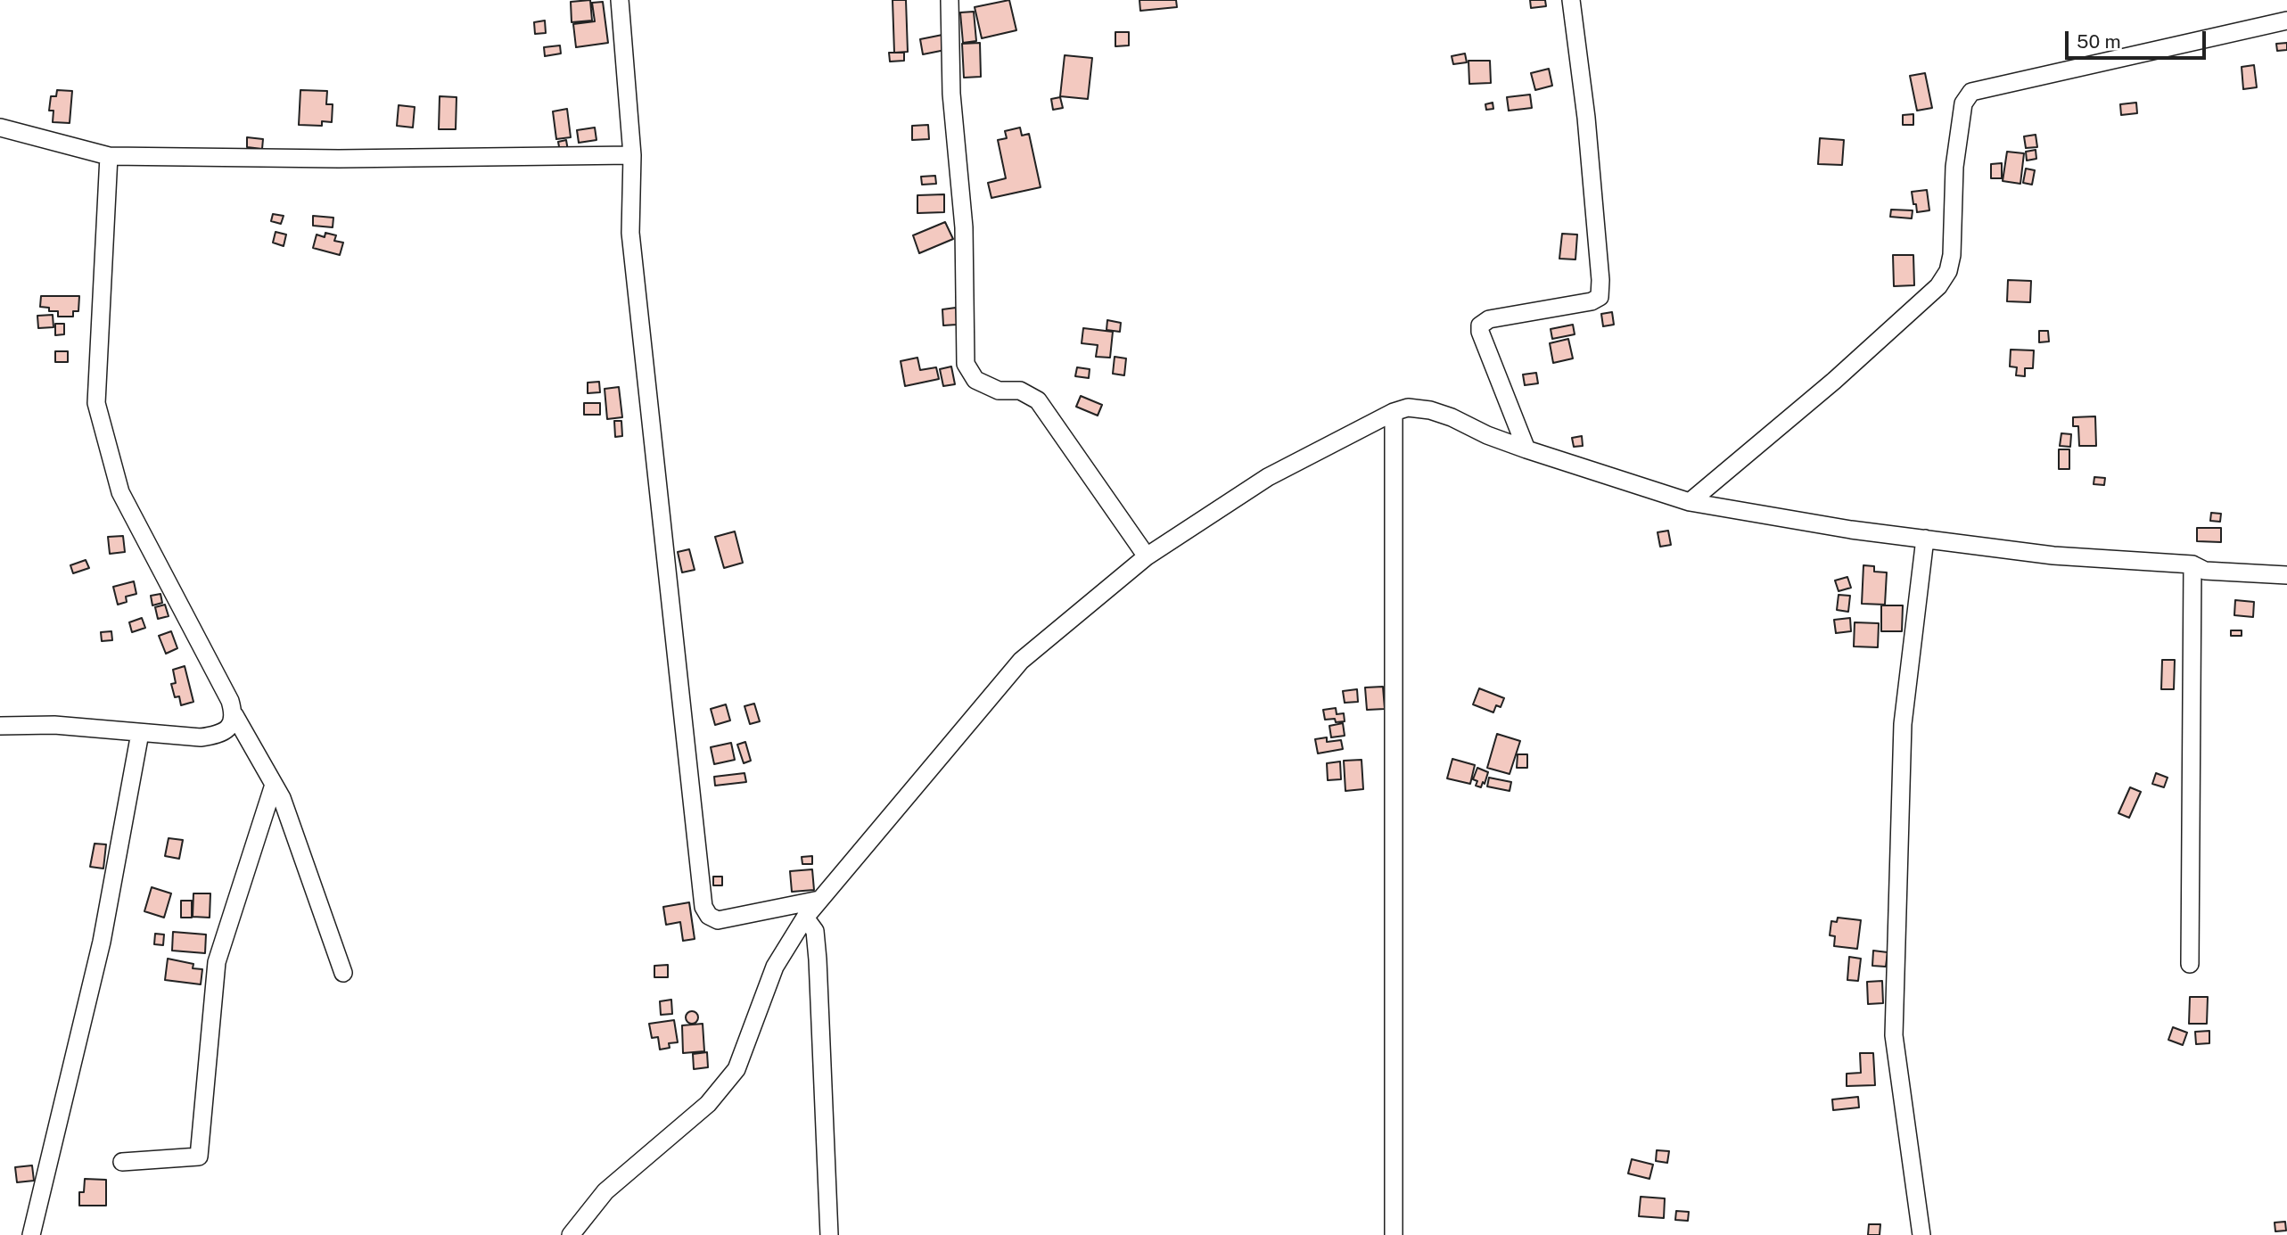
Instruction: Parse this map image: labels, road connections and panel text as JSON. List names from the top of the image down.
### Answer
{
  "scale_bar": "50 m"
}
